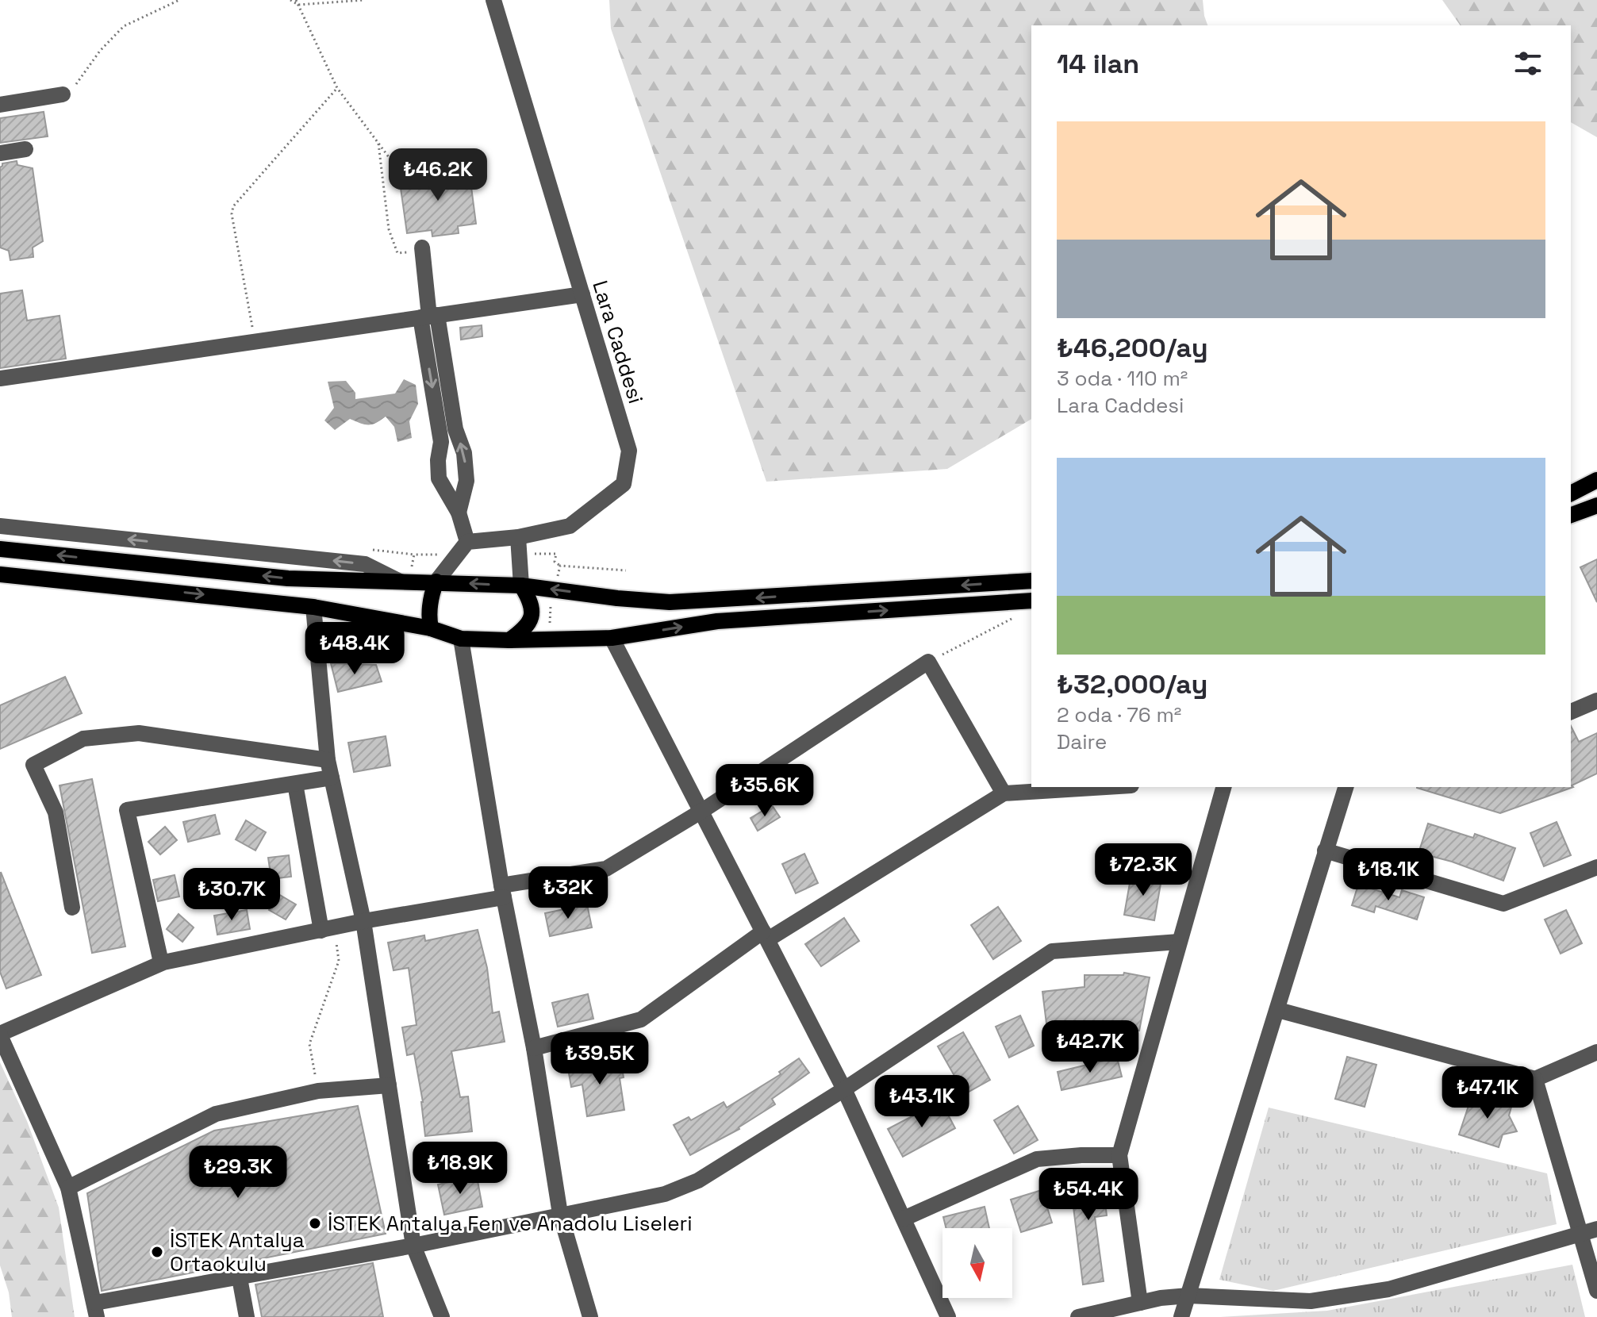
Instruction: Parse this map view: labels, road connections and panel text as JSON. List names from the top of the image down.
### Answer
{
  "streets": {
    "street": ["Lara Caddesi"]
  },
  "places": ["İSTEK Antalya Fen ve Anadolu Liseleri", "İSTEK Antalya Ortaokulu"],
  "north": "bottom",
  "page": {
    "heading": "14 ilan",
    "list": [
      {
        "name": "₺46,200/ay",
        "note": "3 oda · 110 m² · Lara Caddesi"
      },
      {
        "name": "₺32,000/ay",
        "note": "2 oda · 76 m² · Daire"
      }
    ],
    "price": [
      "₺46.2K",
      "₺48.4K",
      "₺35.6K",
      "₺72.3K",
      "₺18.1K",
      "₺32K",
      "₺30.7K",
      "₺42.7K",
      "₺39.5K",
      "₺47.1K",
      "₺43.1K",
      "₺18.9K",
      "₺29.3K",
      "₺54.4K"
    ]
  }
}
